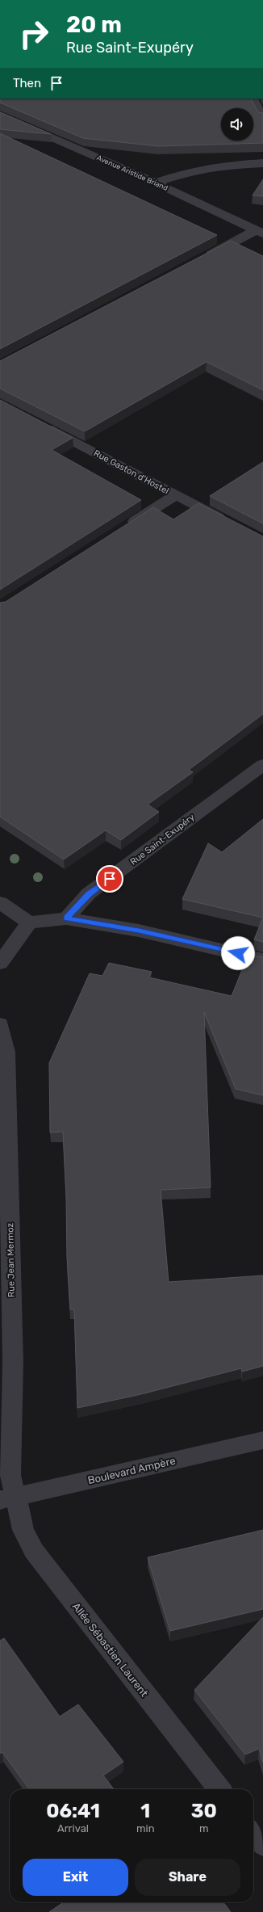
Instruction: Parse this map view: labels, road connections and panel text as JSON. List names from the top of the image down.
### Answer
{
  "streets": {
    "street": [
      "Avenue Aristide Briand",
      "Rue Gaston d'Hostel",
      "Rue Saint-Exupéry",
      "Rue Jean Mermoz",
      "Boulevard Ampère",
      "Allée Sébastien Laurent"
    ]
  },
  "crossings": [
    ["Rue Jean Mermoz", "Boulevard Ampère"],
    ["Rue Jean Mermoz", "Allée Sébastien Laurent"],
    ["Boulevard Ampère", "Allée Sébastien Laurent"]
  ],
  "page": {
    "turn": ["20 m", "Rue Saint-Exupéry"],
    "then": "Then",
    "eta": [
      "06:41",
      "Arrival",
      "1",
      "min",
      "30",
      "m"
    ],
    "buttons": ["Exit", "Share"]
  }
}
